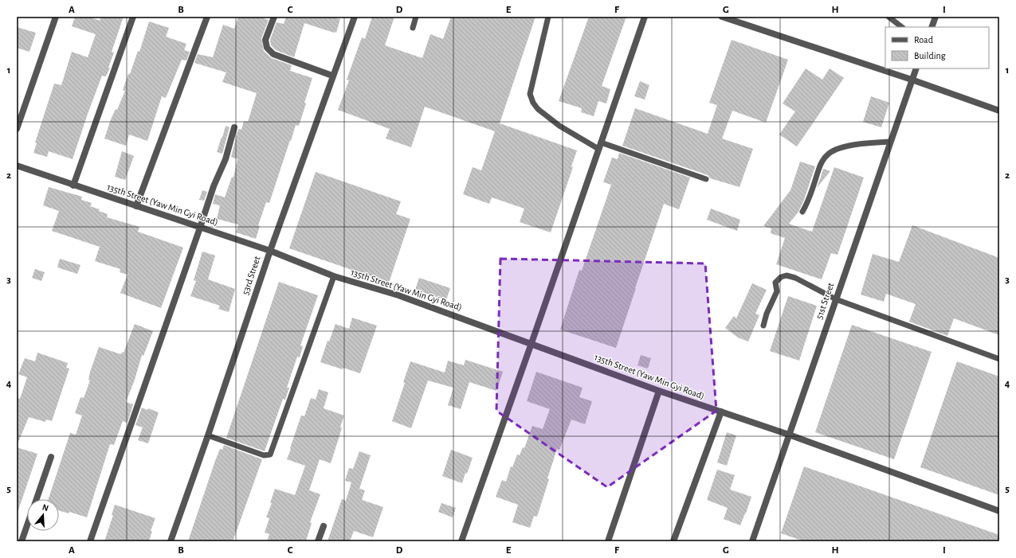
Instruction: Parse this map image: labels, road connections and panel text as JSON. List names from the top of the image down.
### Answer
{
  "streets": {
    "street": ["135th Street (Yaw Min Gyi Road)", "53rd Street", "51st Street"]
  },
  "crossings": [
    ["135th Street (Yaw Min Gyi Road)", "53rd Street"],
    ["135th Street (Yaw Min Gyi Road)", "51st Street"]
  ],
  "legend": ["Road", "Building"],
  "north": "top",
  "grid": {
    "columns": [
      "A",
      "B",
      "C",
      "D",
      "E",
      "F",
      "G",
      "H",
      "I"
    ],
    "rows": [
      "1",
      "2",
      "3",
      "4",
      "5"
    ]
  }
}
